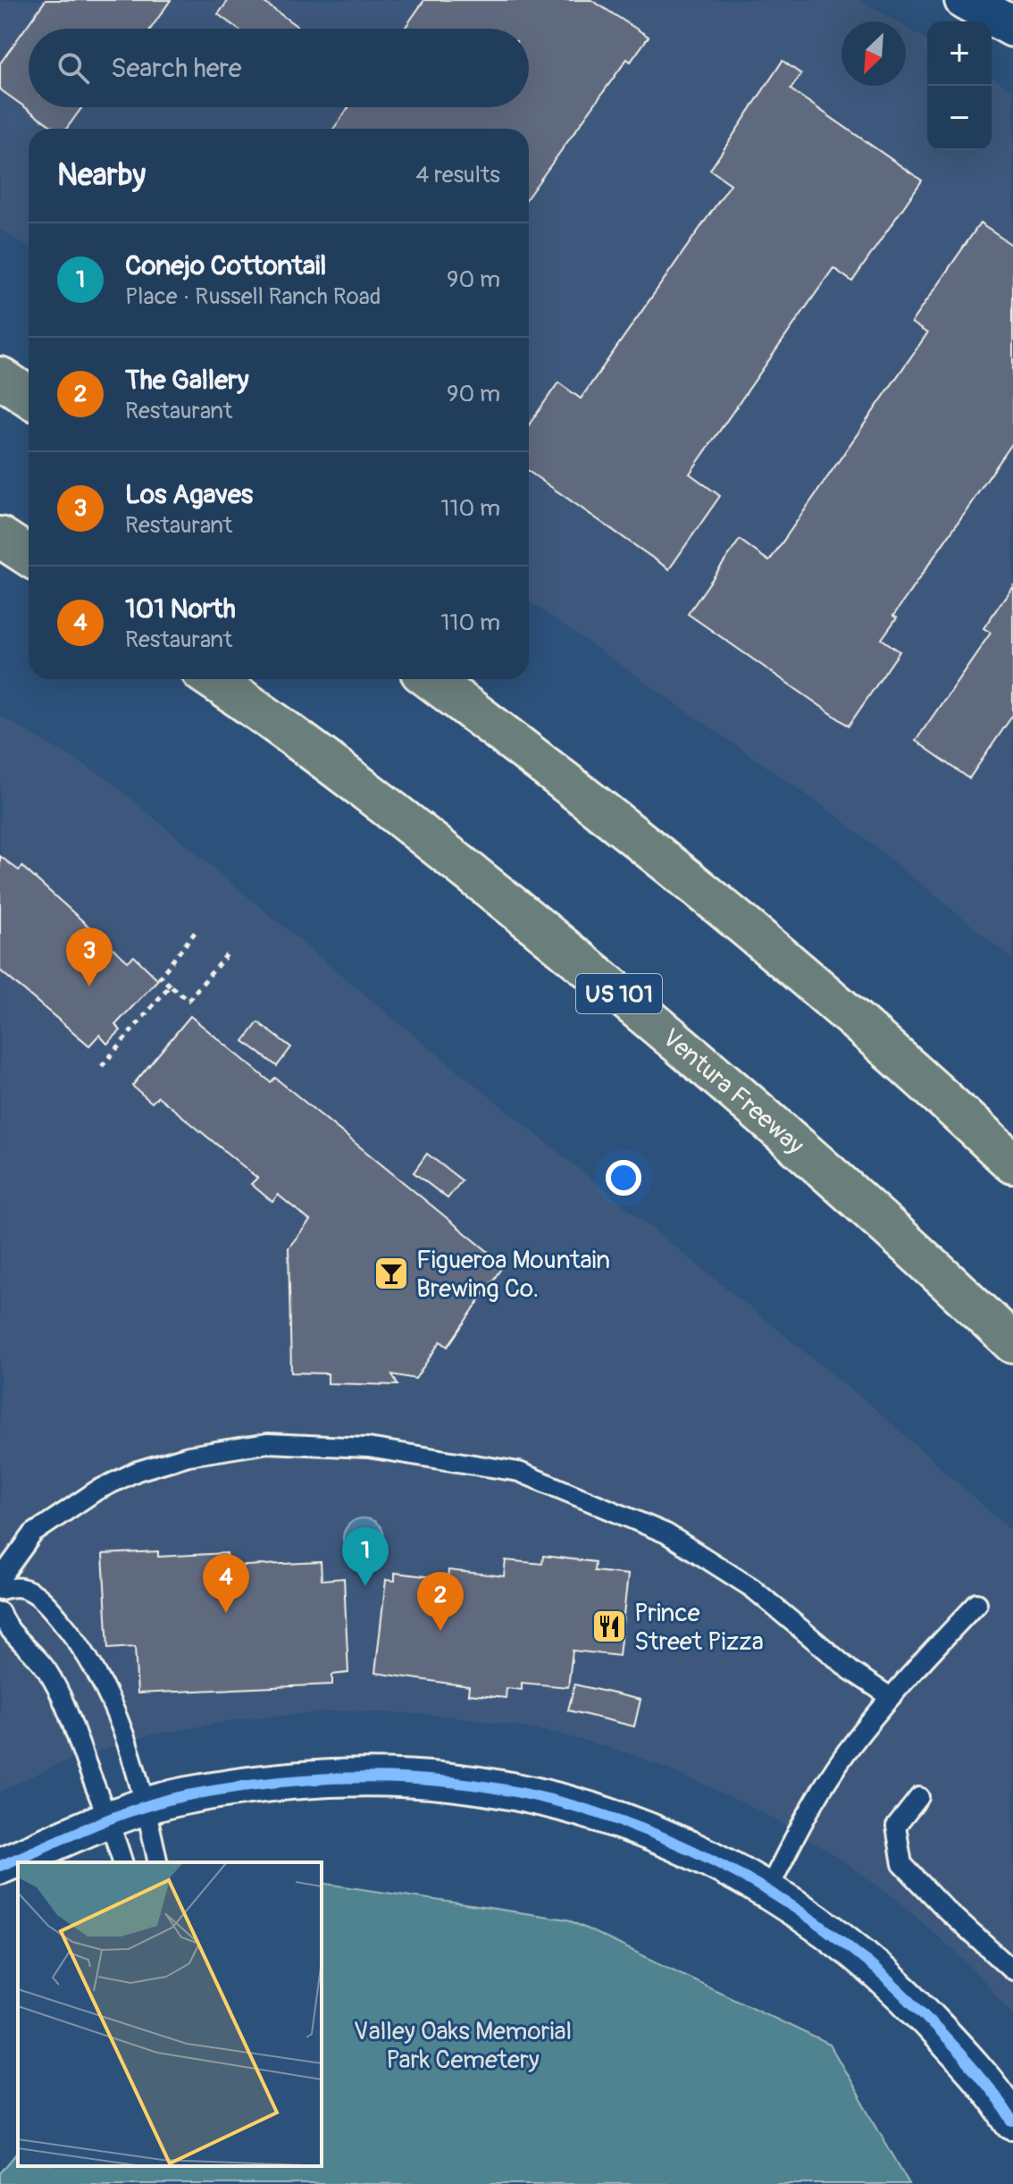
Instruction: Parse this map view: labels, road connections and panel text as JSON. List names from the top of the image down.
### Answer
{
  "streets": {
    "highway": ["US 101", "Ventura Freeway"]
  },
  "parks": ["Valley Oaks Memorial Park Cemetery"],
  "places": {
    "bar": ["Figueroa Mountain Brewing Co."],
    "restaurant": ["Prince Street Pizza"]
  },
  "north": "bottom left",
  "page": {
    "map_buttons": ["+", "−"],
    "search": "Search here",
    "heading": ["Nearby", "4 results"],
    "list": [
      {
        "mark": "1",
        "name": "Conejo Cottontail",
        "note": "Place · Russell Ranch Road",
        "value": "90 m"
      },
      {
        "mark": "2",
        "name": "The Gallery",
        "note": "Restaurant",
        "value": "90 m"
      },
      {
        "mark": "3",
        "name": "Los Agaves",
        "note": "Restaurant",
        "value": "110 m"
      },
      {
        "mark": "4",
        "name": "101 North",
        "note": "Restaurant",
        "value": "110 m"
      }
    ],
    "pins": [
      "3",
      "1",
      "4",
      "2"
    ]
  }
}
